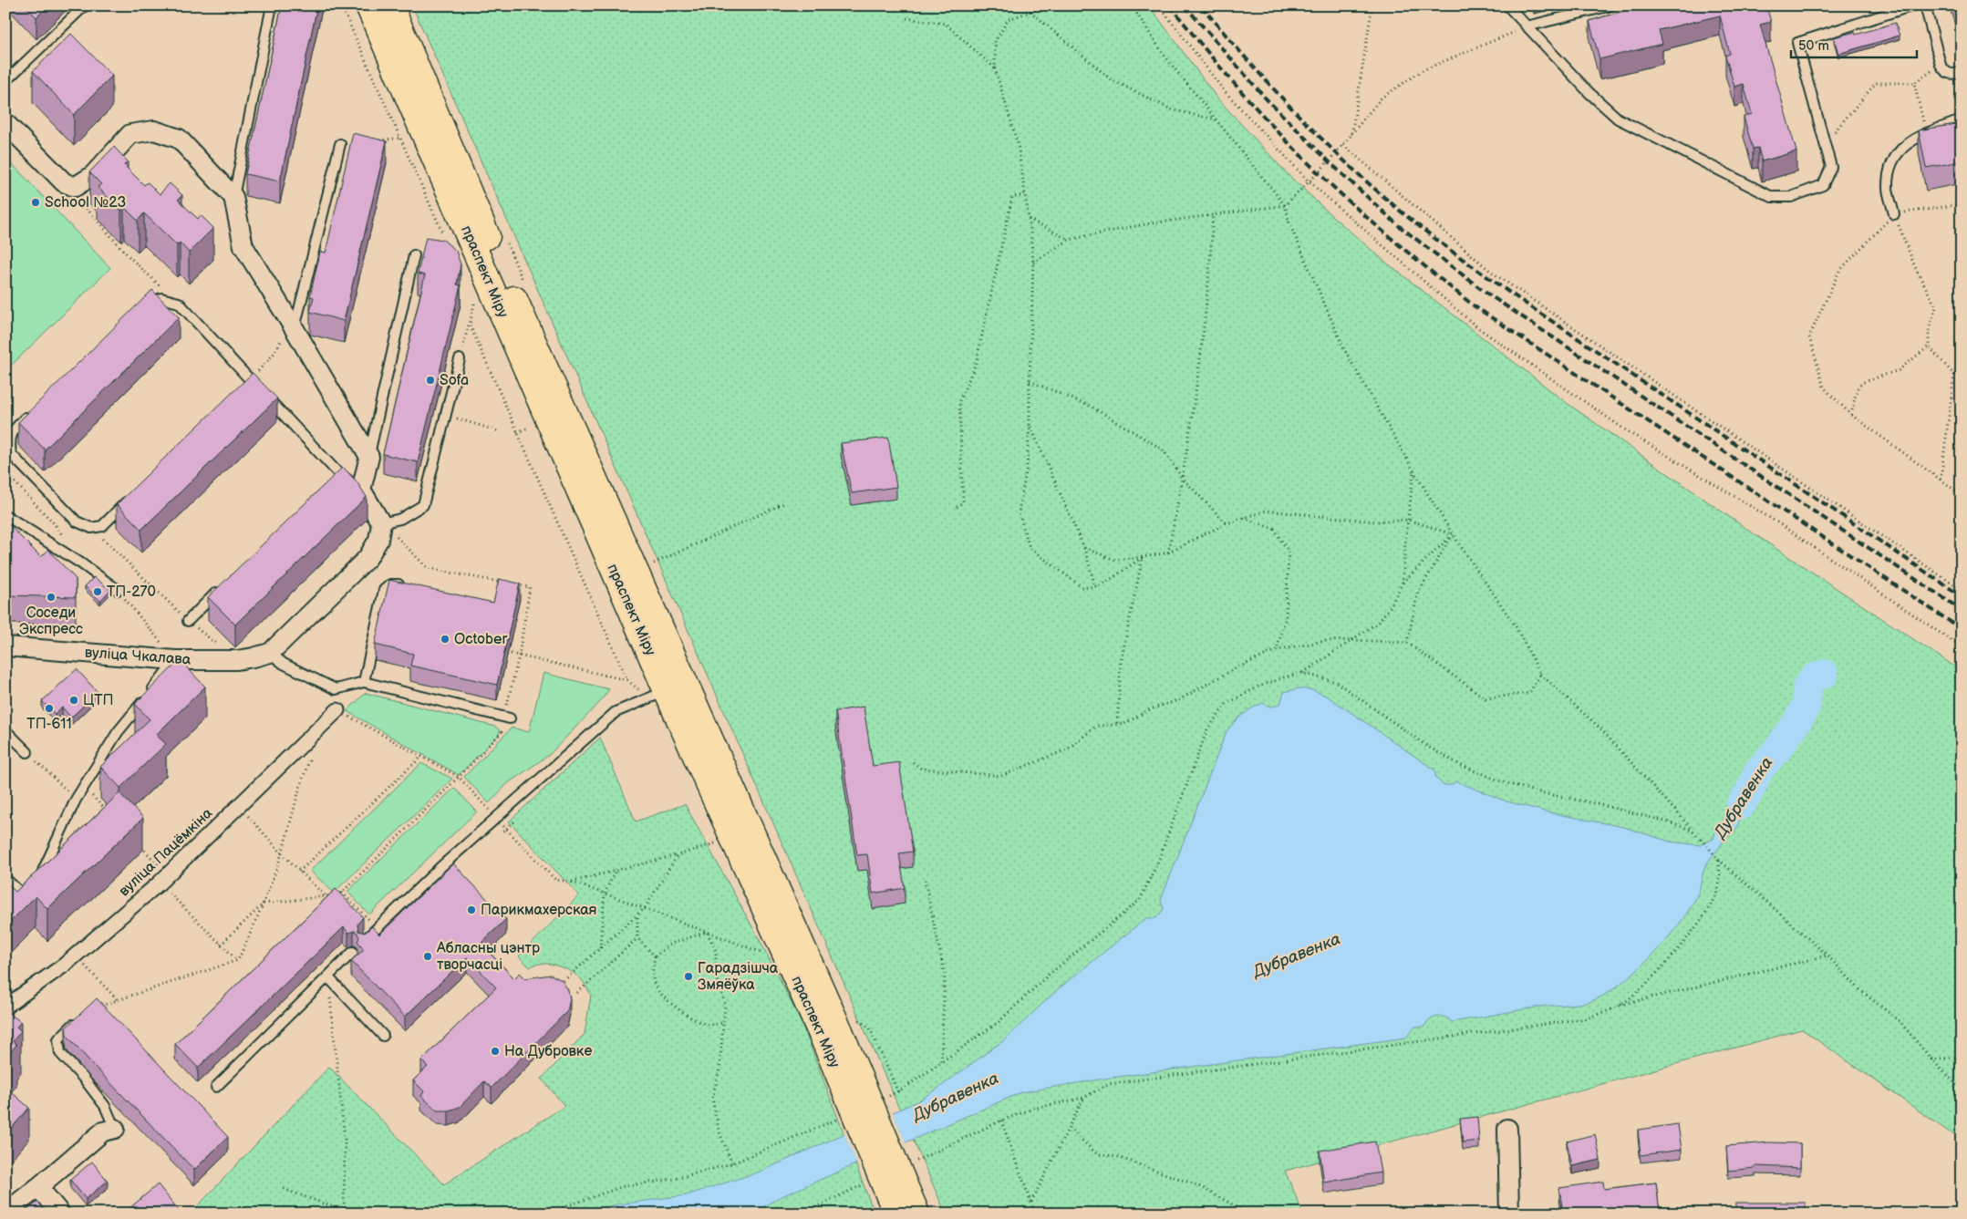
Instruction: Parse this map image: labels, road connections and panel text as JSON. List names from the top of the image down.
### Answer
{
  "streets": {
    "main road": ["праспект Міру"],
    "street": ["вуліца Чкалава", "вуліца Пацёмкіна"]
  },
  "water": ["Дубравенка"],
  "places": [
    "School №23",
    "Sofa",
    "ТП-270",
    "Соседи Экспресс",
    "October",
    "ЦТП",
    "ТП-611",
    "Парикмахерская",
    "Абласны цэнтр творчасці",
    "Гарадзішча Змяёўка",
    "На Дубровке"
  ],
  "scale_bar": "50 m"
}
